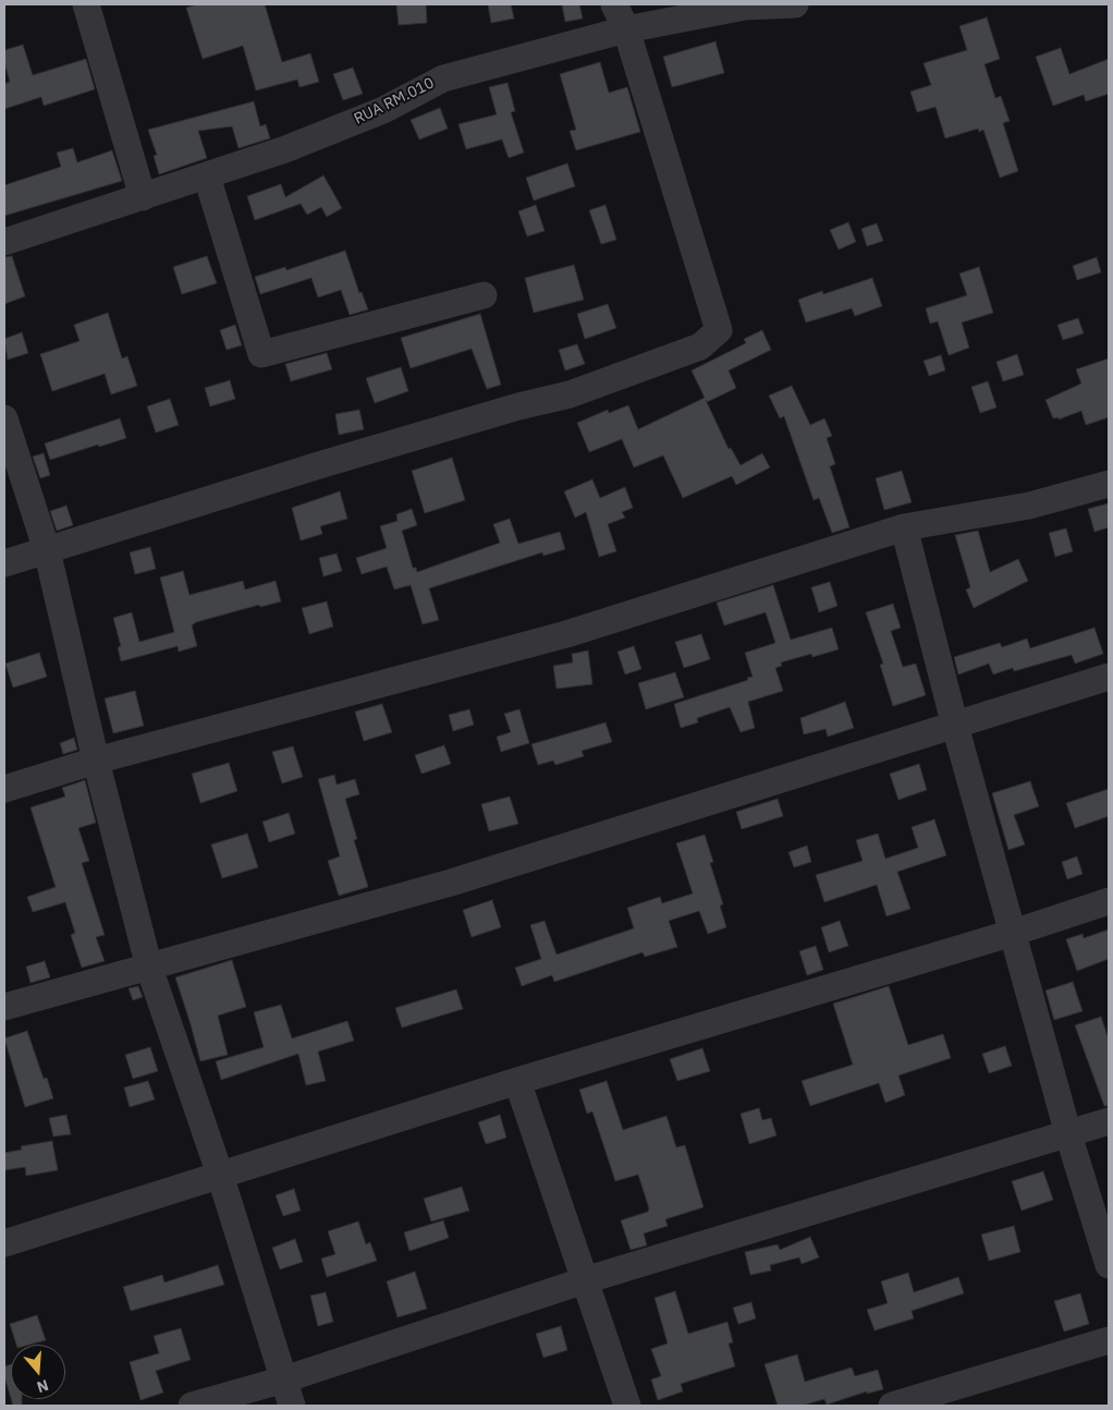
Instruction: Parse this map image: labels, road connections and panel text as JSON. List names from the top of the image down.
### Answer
{
  "streets": {
    "street": ["RUA RM.010"]
  },
  "north": "bottom"
}
